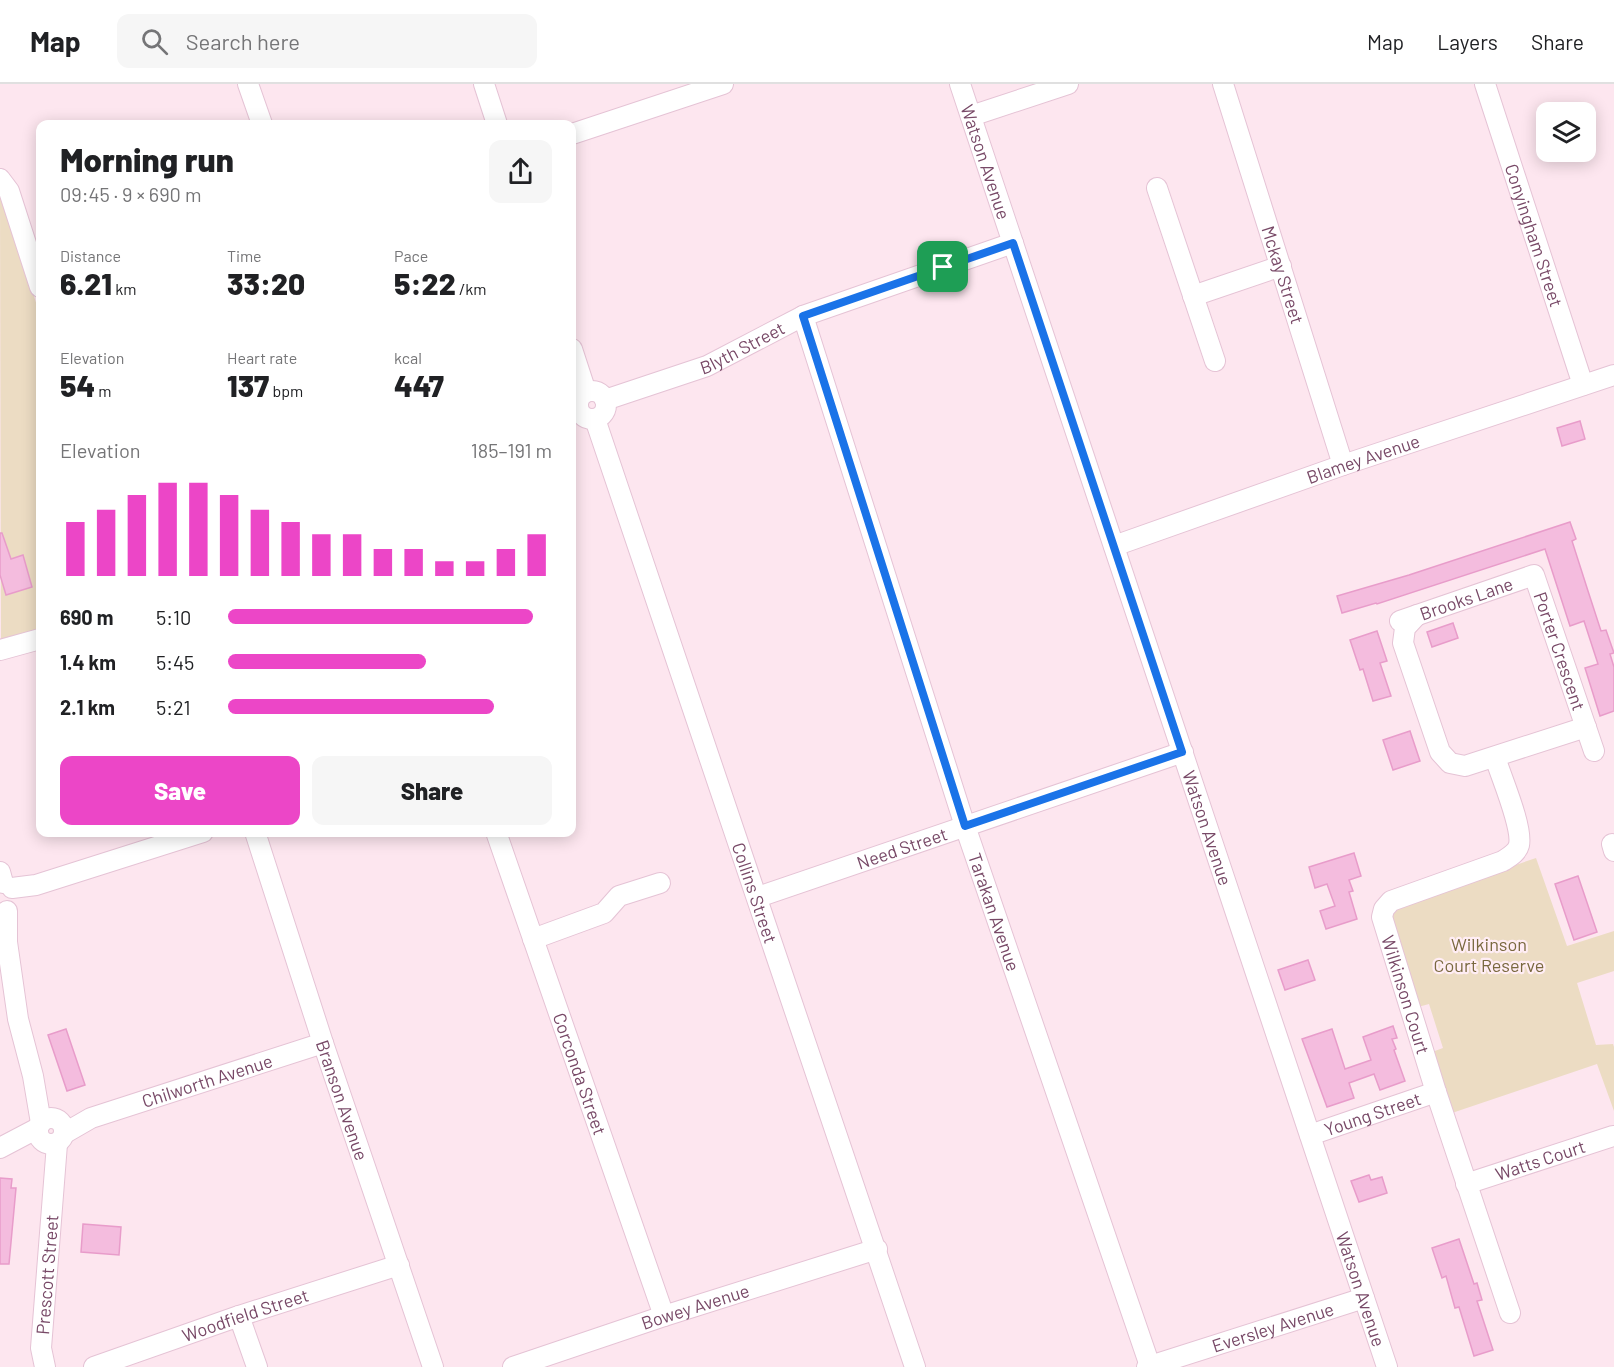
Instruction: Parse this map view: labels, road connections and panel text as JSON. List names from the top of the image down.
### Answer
{
  "streets": {
    "street": [
      "Watson Avenue",
      "Conyingham Street",
      "Mckay Street",
      "Blyth Street",
      "Blamey Avenue",
      "Brooks Lane",
      "Porter Crescent",
      "Need Street",
      "Collins Street",
      "Tarakan Avenue",
      "Wilkinson Court",
      "Corconda Street",
      "Chilworth Avenue",
      "Branson Avenue",
      "Young Street",
      "Watts Court",
      "Prescott Street",
      "Bowey Avenue",
      "Woodfield Street",
      "Eversley Avenue"
    ]
  },
  "crossings": [
    ["Watson Avenue", "Blyth Street"],
    ["Watson Avenue", "Blamey Avenue"],
    ["Watson Avenue", "Need Street"],
    ["Watson Avenue", "Young Street"],
    ["Watson Avenue", "Eversley Avenue"],
    ["Conyingham Street", "Blamey Avenue"],
    ["Mckay Street", "Blamey Avenue"],
    ["Blyth Street", "Collins Street"],
    ["Blyth Street", "Tarakan Avenue"],
    ["Brooks Lane", "Porter Crescent"],
    ["Porter Crescent", "Wilkinson Court"],
    ["Need Street", "Collins Street"],
    ["Need Street", "Tarakan Avenue"],
    ["Collins Street", "Bowey Avenue"],
    ["Tarakan Avenue", "Eversley Avenue"],
    ["Wilkinson Court", "Young Street"],
    ["Wilkinson Court", "Watts Court"],
    ["Corconda Street", "Bowey Avenue"],
    ["Chilworth Avenue", "Branson Avenue"],
    ["Chilworth Avenue", "Prescott Street"],
    ["Branson Avenue", "Woodfield Street"]
  ],
  "parks": ["Wilkinson Court Reserve"],
  "page": {
    "header": "Map",
    "search": "Search here",
    "nav": ["Map", "Layers", "Share"],
    "heading": ["Morning run", "09:45 · 9 × 690 m"],
    "stats": [
      ["Distance", "6.21 km"],
      ["Time", "33:20"],
      ["Pace", "5:22 /km"],
      ["Elevation", "54 m"],
      ["Heart rate", "137 bpm"],
      ["kcal", "447"]
    ],
    "chart": ["Elevation", "185–191 m"],
    "list": [
      {
        "name": "690 m",
        "note": "5:10"
      },
      {
        "name": "1.4 km",
        "note": "5:45"
      },
      {
        "name": "2.1 km",
        "note": "5:21"
      }
    ],
    "buttons": ["Save", "Share"]
  }
}
